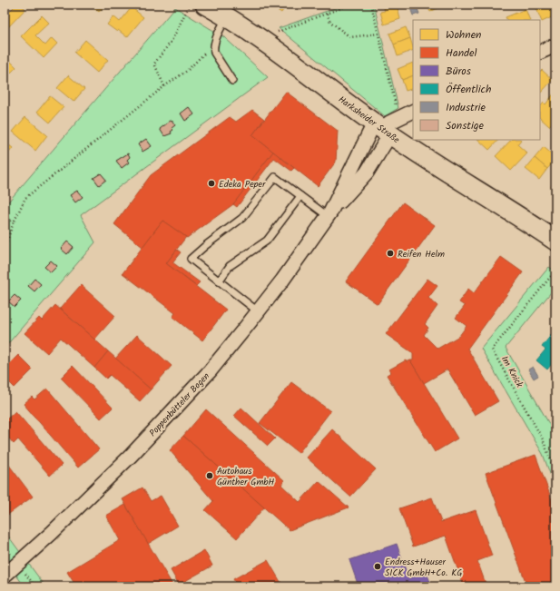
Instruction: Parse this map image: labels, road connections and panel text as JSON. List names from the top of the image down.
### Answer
{
  "streets": {
    "main road": ["Harksheider Straße"],
    "street": ["Poppenbütteler Bogen"],
    "path": ["Im Knick"]
  },
  "crossings": [
    ["Harksheider Straße", "Poppenbütteler Bogen"]
  ],
  "places": [
    "Edeka Peper",
    "Reifen Helm",
    "Autohaus Günther GmbH",
    "Endress+Hauser SICK GmbH+Co. KG"
  ],
  "legend": [
    "Wohnen",
    "Handel",
    "Büros",
    "Öffentlich",
    "Industrie",
    "Sonstige"
  ]
}
